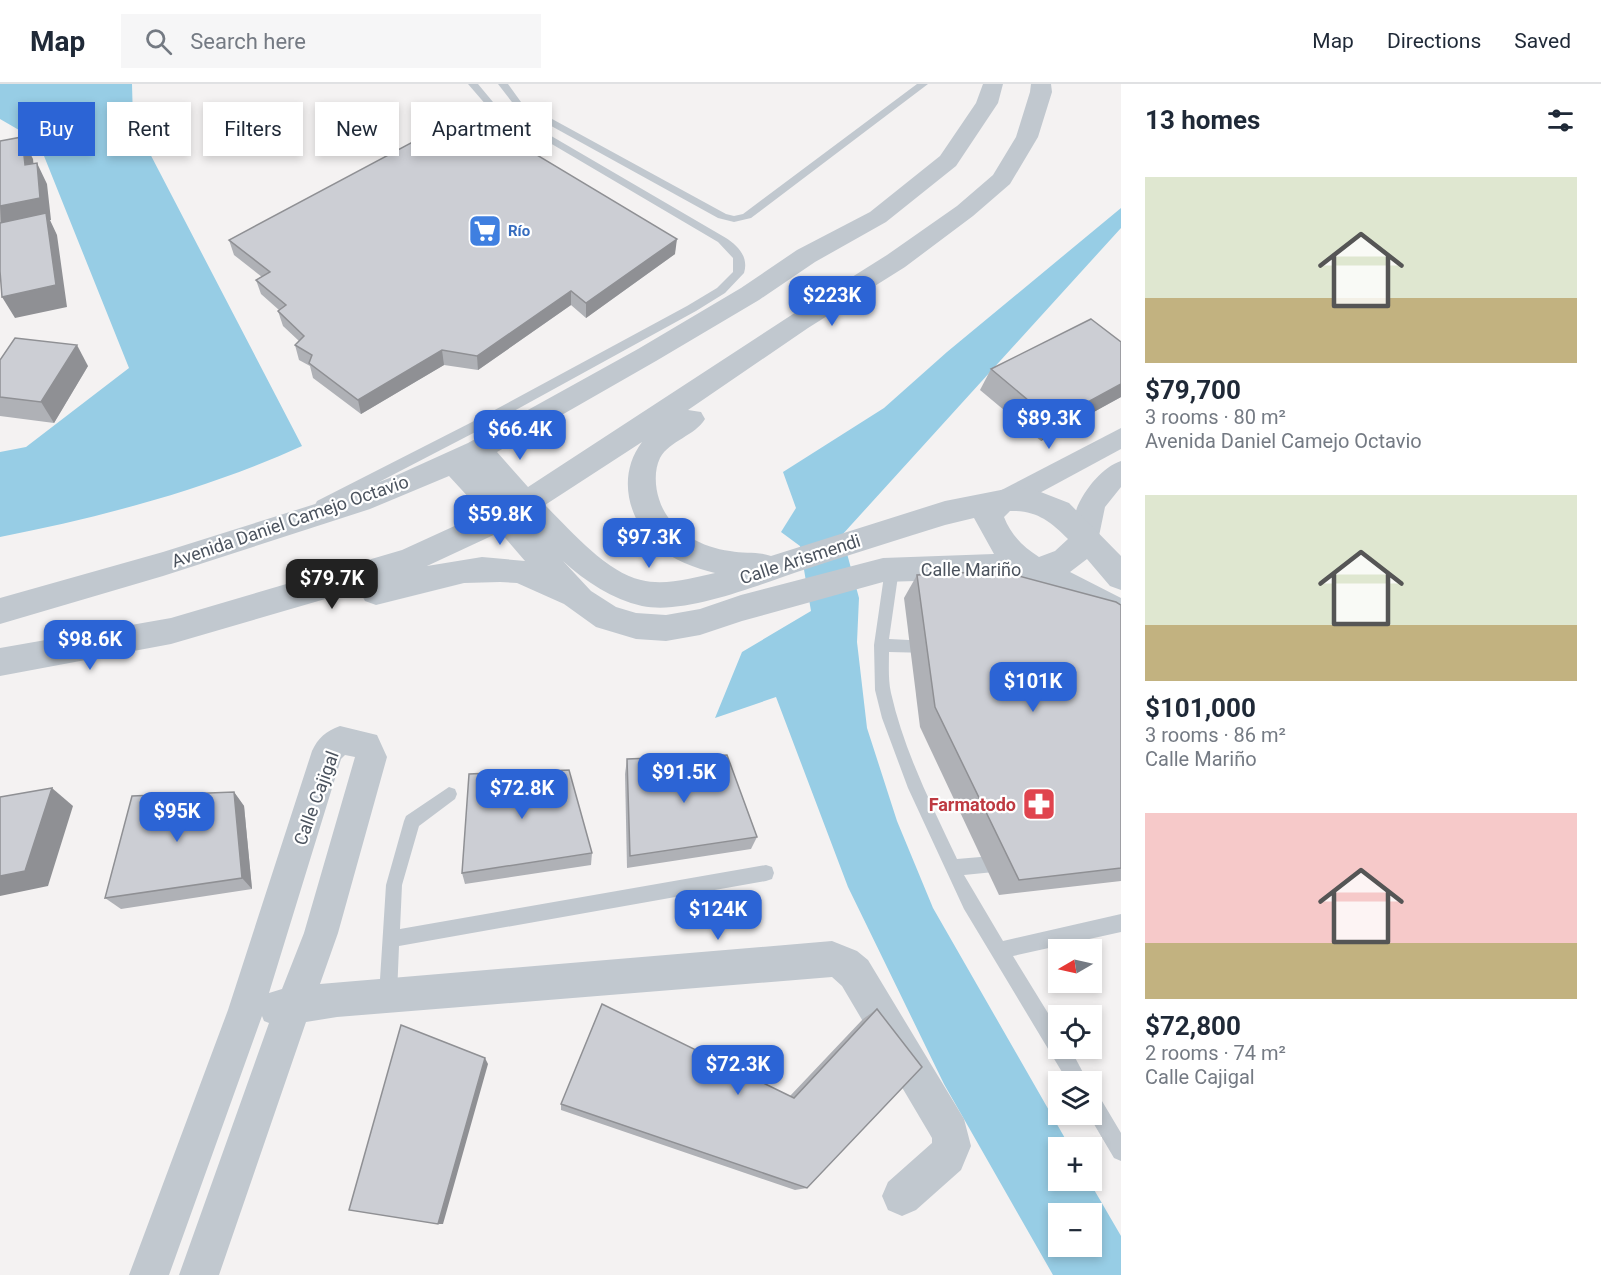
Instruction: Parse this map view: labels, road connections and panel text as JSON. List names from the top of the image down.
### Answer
{
  "streets": {
    "street": [
      "Avenida Daniel Camejo Octavio",
      "Calle Arismendi",
      "Calle Mariño",
      "Calle Cajigal"
    ]
  },
  "crossings": [
    ["Calle Arismendi", "Calle Mariño"]
  ],
  "places": {
    "supermarket": ["Río"],
    "pharmacy": ["Farmatodo"]
  },
  "north": "left",
  "page": {
    "header": "Map",
    "search": "Search here",
    "nav": ["Map", "Directions", "Saved"],
    "heading": "13 homes",
    "chip": [
      "Buy",
      "Rent",
      "Filters",
      "New",
      "Apartment"
    ],
    "list": [
      {
        "name": "$79,700",
        "note": "3 rooms · 80 m² · Avenida Daniel Camejo Octavio"
      },
      {
        "name": "$101,000",
        "note": "3 rooms · 86 m² · Calle Mariño"
      },
      {
        "name": "$72,800",
        "note": "2 rooms · 74 m² · Calle Cajigal"
      }
    ],
    "price": [
      "$223K",
      "$89.3K",
      "$66.4K",
      "$59.8K",
      "$97.3K",
      "$79.7K",
      "$98.6K",
      "$101K",
      "$91.5K",
      "$72.8K",
      "$95K",
      "$124K",
      "$72.3K"
    ],
    "map_buttons": ["+", "−"]
  }
}
